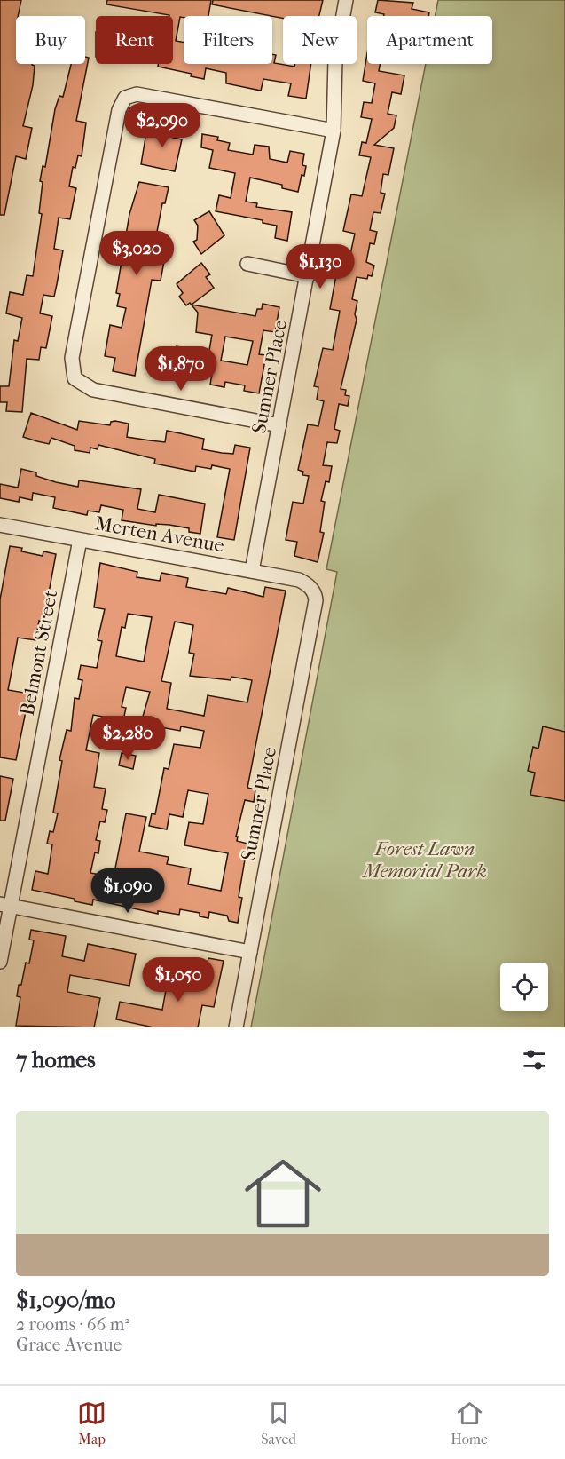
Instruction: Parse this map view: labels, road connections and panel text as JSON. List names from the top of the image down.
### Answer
{
  "streets": {
    "street": ["Sumner Place", "Merten Avenue", "Belmont Street"]
  },
  "crossings": [
    ["Sumner Place", "Merten Avenue"],
    ["Merten Avenue", "Belmont Street"]
  ],
  "parks": ["Forest Lawn Memorial Park"],
  "page": {
    "chip": [
      "Buy",
      "Rent",
      "Filters",
      "New",
      "Apartment"
    ],
    "price": [
      "$2,090",
      "$3,020",
      "$1,130",
      "$1,870",
      "$2,280",
      "$1,090",
      "$1,050"
    ],
    "heading": "7 homes",
    "list": [
      {
        "name": "$1,090/mo",
        "note": "2 rooms · 66 m² · Grace Avenue"
      }
    ],
    "tabs": ["Map", "Saved", "Home"]
  }
}
